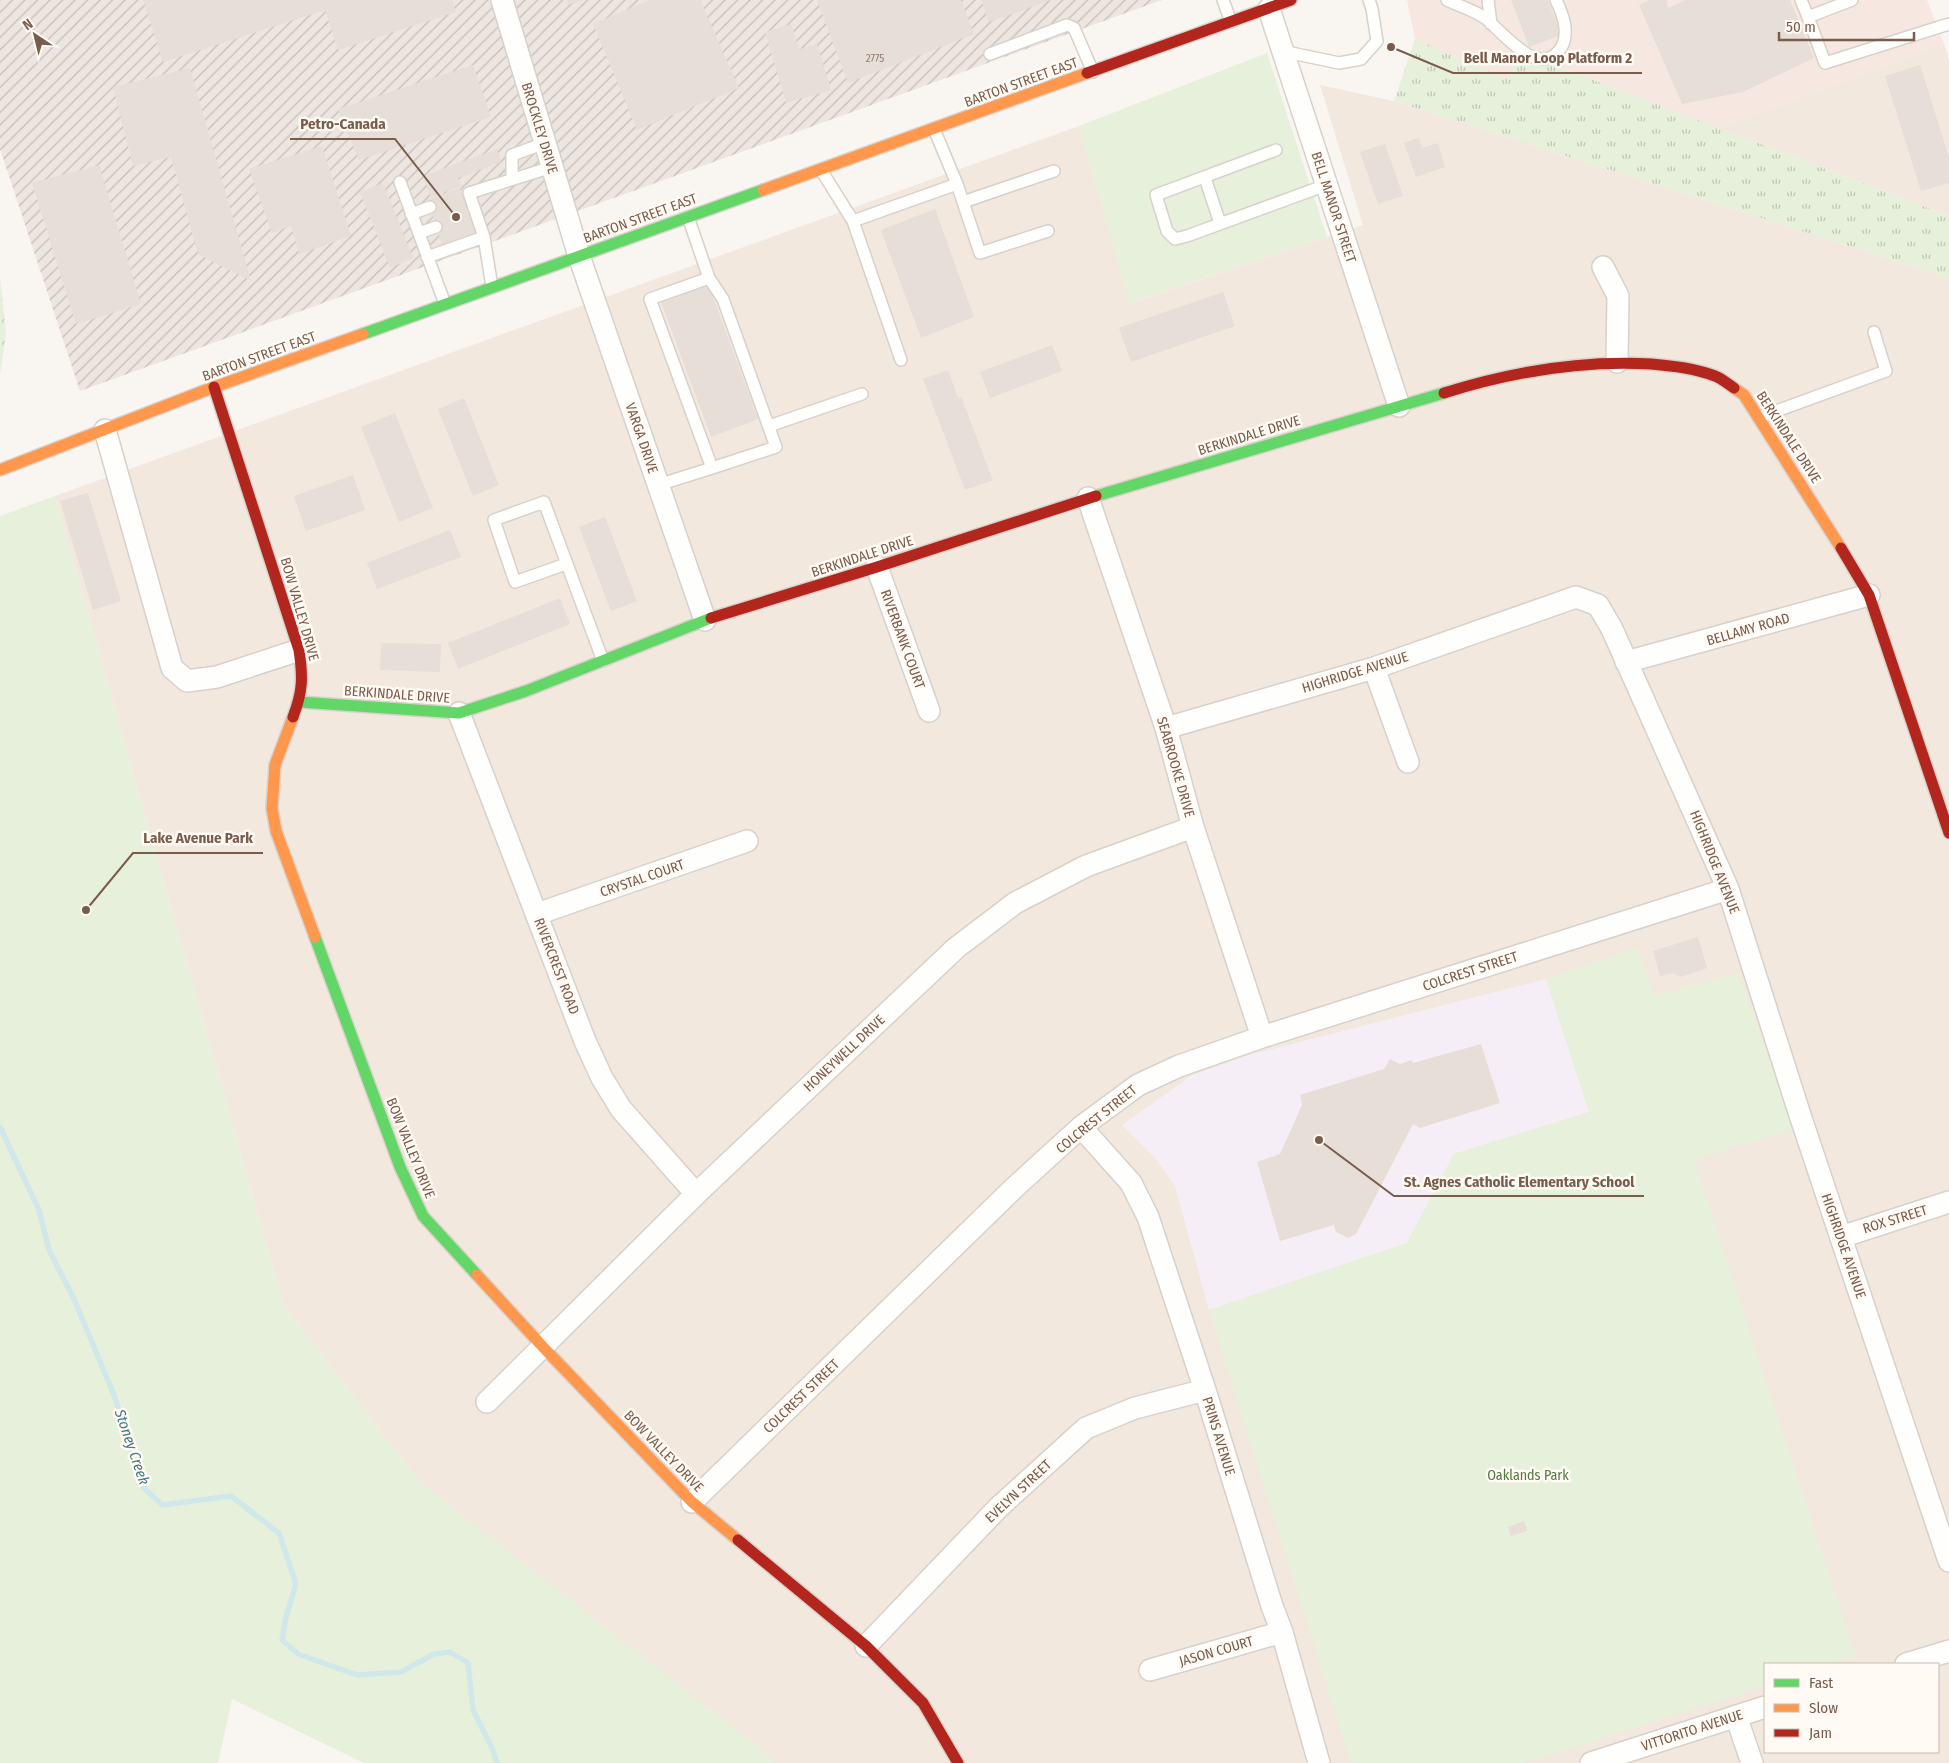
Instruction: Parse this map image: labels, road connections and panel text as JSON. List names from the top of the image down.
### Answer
{
  "streets": {
    "street": [
      "BARTON STREET EAST",
      "BROCKLEY DRIVE",
      "BELL MANOR STREET",
      "BERKINDALE DRIVE",
      "VARGA DRIVE",
      "BOW VALLEY DRIVE",
      "BELLAMY ROAD",
      "RIVERBANK COURT",
      "HIGHRIDGE AVENUE",
      "SEABROOKE DRIVE",
      "CRYSTAL COURT",
      "RIVERCREST ROAD",
      "COLCREST STREET",
      "HONEYWELL DRIVE",
      "ROX STREET",
      "PRINS AVENUE",
      "EVELYN STREET",
      "JASON COURT",
      "VITTORITO AVENUE"
    ]
  },
  "crossings": [
    ["BARTON STREET EAST", "BROCKLEY DRIVE"],
    ["BARTON STREET EAST", "BELL MANOR STREET"],
    ["BARTON STREET EAST", "VARGA DRIVE"],
    ["BARTON STREET EAST", "BOW VALLEY DRIVE"],
    ["BROCKLEY DRIVE", "VARGA DRIVE"],
    ["BELL MANOR STREET", "BERKINDALE DRIVE"],
    ["BERKINDALE DRIVE", "VARGA DRIVE"],
    ["BERKINDALE DRIVE", "BOW VALLEY DRIVE"],
    ["BERKINDALE DRIVE", "BELLAMY ROAD"],
    ["BERKINDALE DRIVE", "RIVERBANK COURT"],
    ["BERKINDALE DRIVE", "SEABROOKE DRIVE"],
    ["BERKINDALE DRIVE", "RIVERCREST ROAD"],
    ["BOW VALLEY DRIVE", "COLCREST STREET"],
    ["BOW VALLEY DRIVE", "HONEYWELL DRIVE"],
    ["BOW VALLEY DRIVE", "EVELYN STREET"],
    ["BELLAMY ROAD", "HIGHRIDGE AVENUE"],
    ["HIGHRIDGE AVENUE", "SEABROOKE DRIVE"],
    ["HIGHRIDGE AVENUE", "COLCREST STREET"],
    ["HIGHRIDGE AVENUE", "ROX STREET"],
    ["SEABROOKE DRIVE", "COLCREST STREET"],
    ["SEABROOKE DRIVE", "HONEYWELL DRIVE"],
    ["CRYSTAL COURT", "RIVERCREST ROAD"],
    ["RIVERCREST ROAD", "HONEYWELL DRIVE"],
    ["COLCREST STREET", "PRINS AVENUE"],
    ["PRINS AVENUE", "EVELYN STREET"],
    ["PRINS AVENUE", "JASON COURT"]
  ],
  "water": ["Stoney Creek"],
  "parks": ["Oaklands Park"],
  "places": [
    "Bell Manor Loop Platform 2",
    "Petro-Canada",
    "Lake Avenue Park",
    "St. Agnes Catholic Elementary School"
  ],
  "house_numbers": ["2775"],
  "legend": ["Fast", "Slow", "Jam"],
  "scale_bar": "50 m",
  "north": "top left"
}
